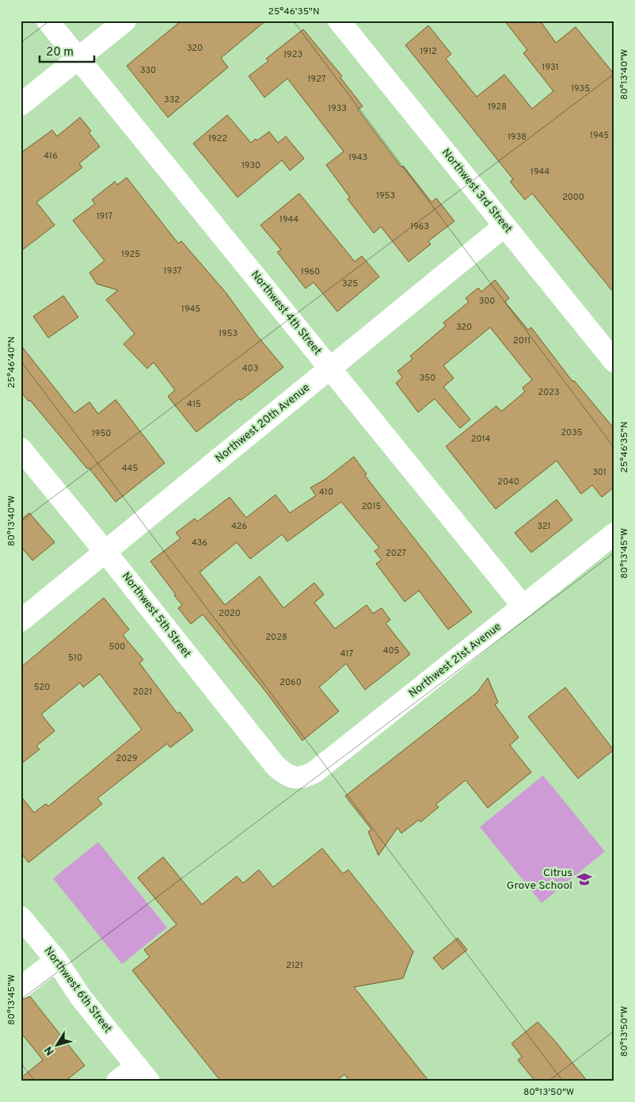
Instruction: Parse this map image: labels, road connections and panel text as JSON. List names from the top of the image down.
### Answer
{
  "streets": {
    "street": [
      "Northwest 3rd Street",
      "Northwest 4th Street",
      "Northwest 20th Avenue",
      "Northwest 5th Street",
      "Northwest 21st Avenue",
      "Northwest 6th Street"
    ]
  },
  "crossings": [
    ["Northwest 3rd Street", "Northwest 20th Avenue"],
    ["Northwest 4th Street", "Northwest 20th Avenue"],
    ["Northwest 4th Street", "Northwest 21st Avenue"],
    ["Northwest 20th Avenue", "Northwest 5th Street"],
    ["Northwest 5th Street", "Northwest 21st Avenue"]
  ],
  "places": {
    "school or university": ["Citrus Grove School"]
  },
  "house_numbers": [
    "320",
    "1912",
    "1923",
    "1931",
    "330",
    "1927",
    "1935",
    "332",
    "1928",
    "1933",
    "1945",
    "1938",
    "1922",
    "416",
    "1943",
    "1930",
    "1944",
    "1953",
    "2000",
    "1917",
    "1944",
    "1963",
    "1925",
    "1937",
    "1960",
    "325",
    "300",
    "1945",
    "320",
    "1953",
    "2011",
    "403",
    "350",
    "2023",
    "415",
    "2035",
    "1950",
    "2014",
    "445",
    "301",
    "2040",
    "410",
    "2015",
    "426",
    "321",
    "436",
    "2027",
    "2020",
    "2028",
    "500",
    "405",
    "417",
    "510",
    "2060",
    "520",
    "2021",
    "2029",
    "2121"
  ],
  "scale_bar": "20 m",
  "north": "bottom left",
  "coordinates": [
    "25°46'35\"N",
    "80°13'40\"W",
    "25°46'40\"N",
    "80°13'45\"W",
    "80°13'50\"W"
  ]
}
